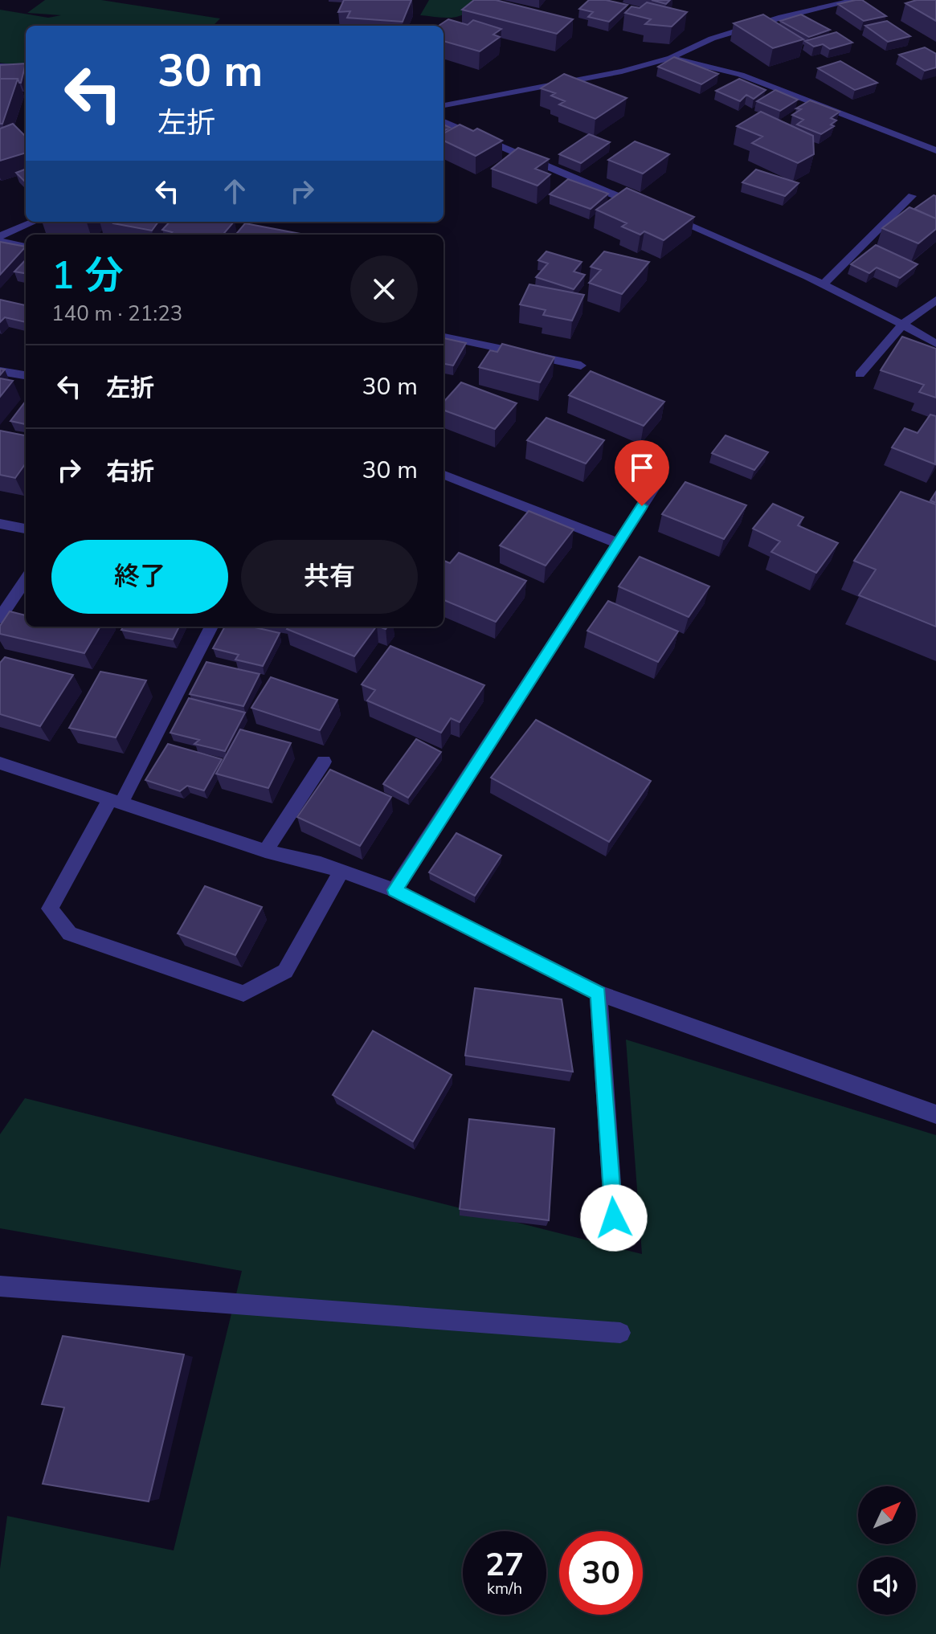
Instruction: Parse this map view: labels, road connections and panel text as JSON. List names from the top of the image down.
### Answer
{
  "north": "top right",
  "page": {
    "turn": ["30 m", "左折"],
    "heading": ["1 分", "140 m · 21:23"],
    "list": [
      {
        "name": "左折",
        "value": "30 m"
      },
      {
        "name": "右折",
        "value": "30 m"
      }
    ],
    "buttons": ["終了", "共有"],
    "speed": "27 km/h",
    "limit": "30"
  }
}
